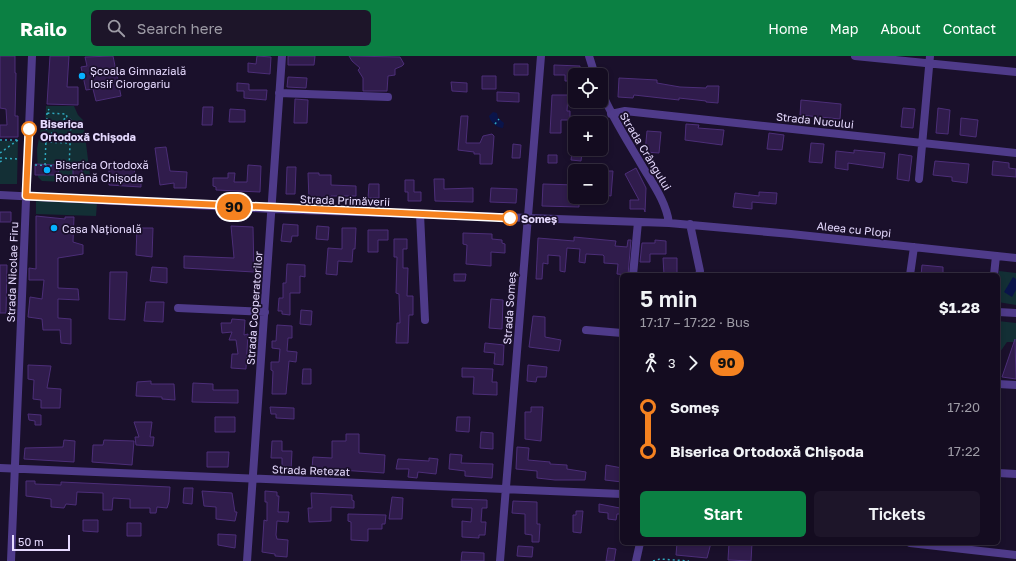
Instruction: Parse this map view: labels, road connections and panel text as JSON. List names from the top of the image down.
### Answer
{
  "streets": {
    "street": [
      "Strada Nucului",
      "Strada Crângului",
      "Strada Primăverii",
      "Aleea cu Plopi",
      "Strada Nicolae Firu",
      "Strada Cooperatorilor",
      "Strada Someș",
      "Strada Retezat"
    ]
  },
  "crossings": [
    ["Strada Nucului", "Strada Crângului"],
    ["Strada Crângului", "Strada Primăverii"],
    ["Strada Primăverii", "Aleea cu Plopi"],
    ["Strada Primăverii", "Strada Nicolae Firu"],
    ["Strada Primăverii", "Strada Cooperatorilor"],
    ["Strada Primăverii", "Strada Someș"],
    ["Strada Nicolae Firu", "Strada Retezat"],
    ["Strada Cooperatorilor", "Strada Retezat"],
    ["Strada Someș", "Strada Retezat"]
  ],
  "places": [
    "Școala Gimnazială Iosif Ciorogariu",
    "Biserica Ortodoxă Chișoda",
    "Biserica Ortodoxă Română Chișoda",
    "Someș",
    "Casa Națională"
  ],
  "lines": ["bus line 90"],
  "scale_bar": "50 m",
  "page": {
    "header": "Railo",
    "search": "Search here",
    "nav": [
      "Home",
      "Map",
      "About",
      "Contact"
    ],
    "on_map": "90",
    "map_buttons": ["+", "−"],
    "heading": ["5 min", "17:17 – 17:22 · Bus", "$1.28"],
    "legs": ["3", "90"],
    "list": [
      {
        "name": "Someș",
        "value": "17:20"
      },
      {
        "name": "Biserica Ortodoxă Chișoda",
        "value": "17:22"
      }
    ],
    "buttons": ["Start", "Tickets"],
    "scale": "50 m"
  }
}
